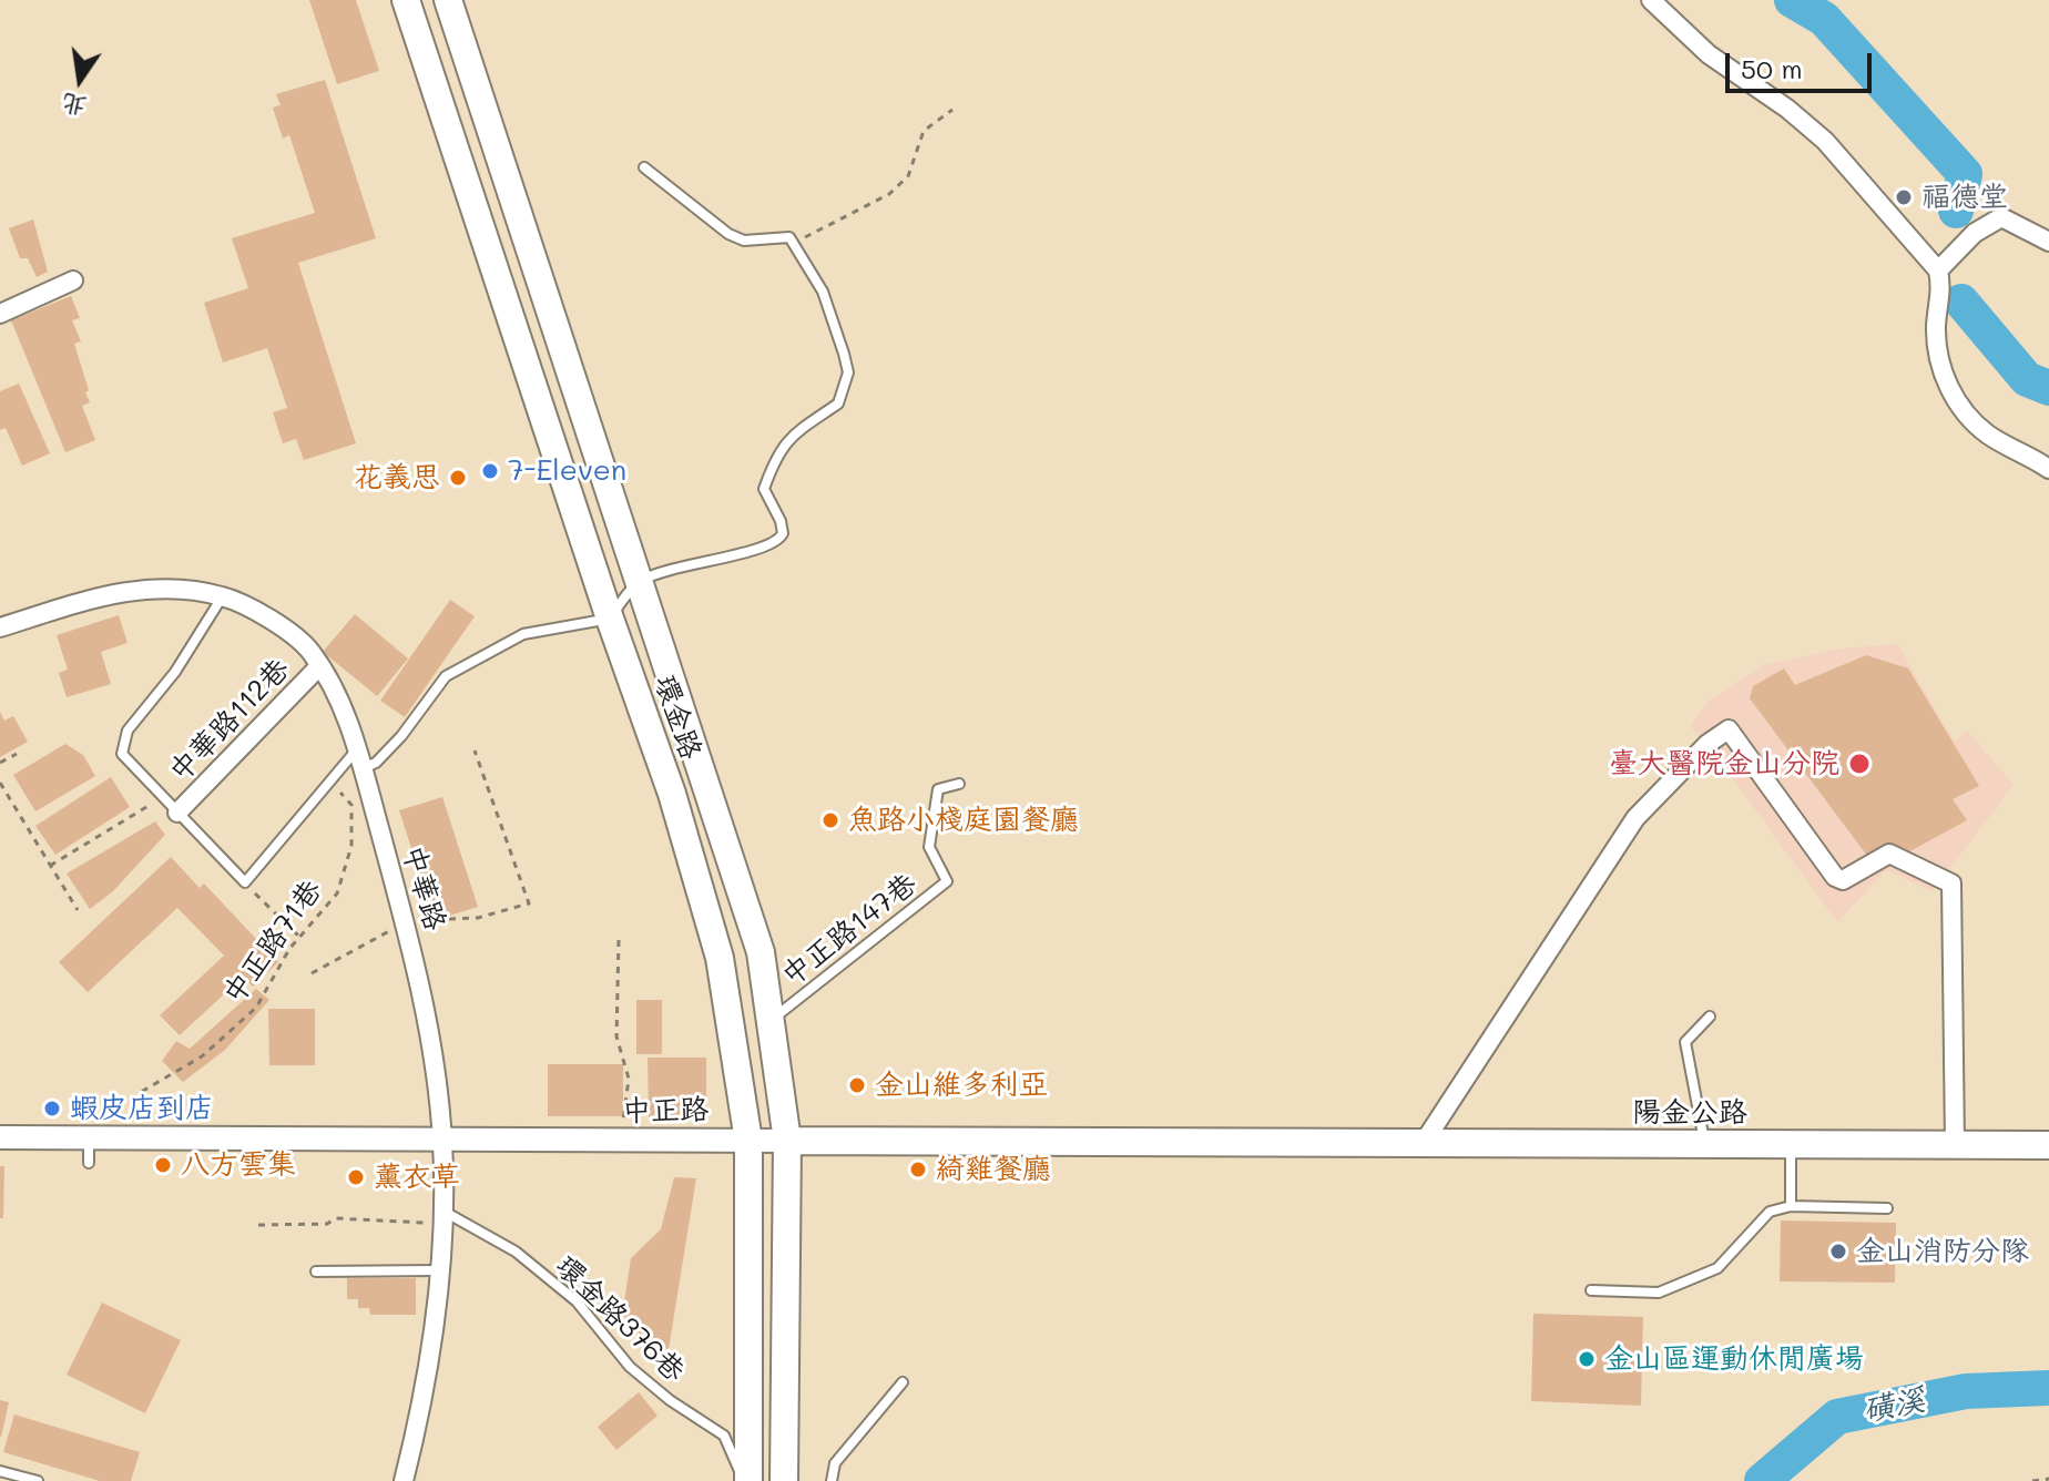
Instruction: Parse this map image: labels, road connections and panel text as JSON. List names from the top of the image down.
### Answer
{
  "streets": {
    "main road": ["環金路", "中正路", "陽金公路"],
    "street": ["中華路112巷", "中華路"],
    "lane": ["中正路147巷", "環金路376巷"],
    "path": ["中正路71巷"]
  },
  "crossings": [
    ["環金路", "中正路147巷"],
    ["環金路", "中正路"],
    ["環金路", "環金路376巷"],
    ["中華路112巷", "中華路"],
    ["中華路", "中正路"],
    ["中華路", "環金路376巷"],
    ["中正路71巷", "中正路"],
    ["中正路", "陽金公路"]
  ],
  "water": ["磺溪"],
  "places": [
    "福德堂",
    "7-Eleven",
    "花義思",
    "臺大醫院金山分院",
    "魚路小棧庭園餐廳",
    "金山維多利亞",
    "蝦皮店到店",
    "八方雲集",
    "綺雞餐廳",
    "薰衣草",
    "金山消防分隊",
    "金山區運動休閒廣場"
  ],
  "scale_bar": "50 m",
  "north": "bottom"
}
